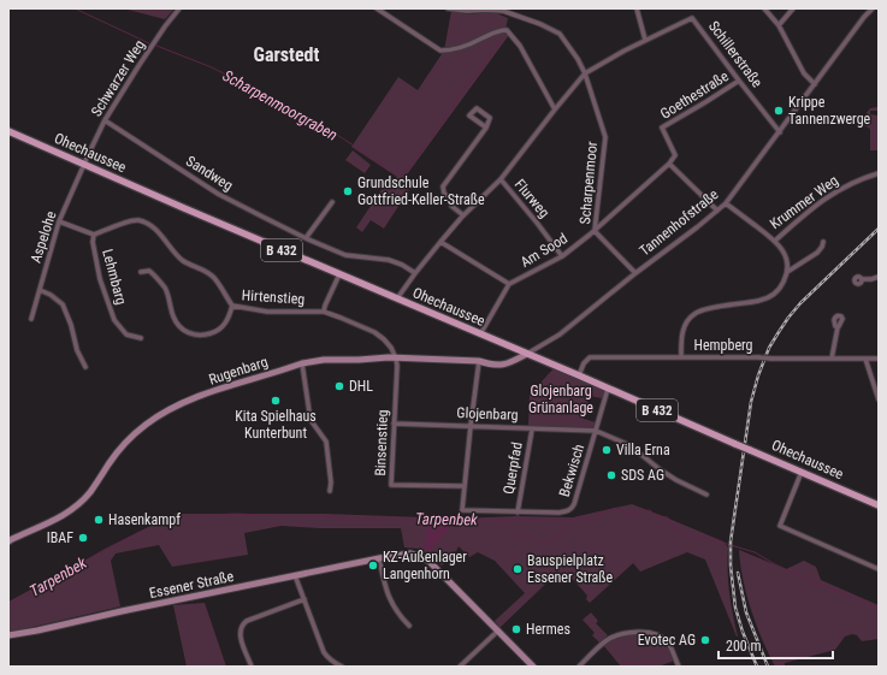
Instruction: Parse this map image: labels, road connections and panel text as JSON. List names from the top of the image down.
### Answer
{
  "streets": {
    "main road": ["Ohechaussee", "B 432"],
    "street": [
      "Schillerstraße",
      "Schwarzer Weg",
      "Goethestraße",
      "Sandweg",
      "Scharpenmoor",
      "Flurweg",
      "Krummer Weg",
      "Tannenhofstraße",
      "Aspelohe",
      "Am Sood",
      "Lehmbarg",
      "Hirtenstieg",
      "Hempberg",
      "Rugenbarg",
      "Glojenbarg",
      "Binsenstieg",
      "Querpfad",
      "Bekwisch",
      "Essener Straße"
    ]
  },
  "crossings": [
    ["Schillerstraße", "Goethestraße"],
    ["Schillerstraße", "Ohechaussee"],
    ["Schillerstraße", "Sandweg"],
    ["Schillerstraße", "Scharpenmoor"],
    ["Schillerstraße", "Flurweg"],
    ["Schillerstraße", "Tannenhofstraße"],
    ["Schwarzer Weg", "Ohechaussee"],
    ["Schwarzer Weg", "Sandweg"],
    ["Schwarzer Weg", "Aspelohe"],
    ["Goethestraße", "Am Sood"],
    ["Ohechaussee", "Tannenhofstraße"],
    ["Ohechaussee", "Aspelohe"],
    ["Ohechaussee", "Am Sood"],
    ["Ohechaussee", "Hempberg"],
    ["Ohechaussee", "Rugenbarg"],
    ["Ohechaussee", "Bekwisch"],
    ["Scharpenmoor", "Tannenhofstraße"],
    ["Scharpenmoor", "Am Sood"],
    ["Flurweg", "Am Sood"],
    ["Krummer Weg", "Tannenhofstraße"],
    ["Tannenhofstraße", "Rugenbarg"],
    ["Lehmbarg", "Hirtenstieg"],
    ["Hirtenstieg", "Rugenbarg"],
    ["Hirtenstieg", "Binsenstieg"],
    ["Rugenbarg", "Binsenstieg"],
    ["Glojenbarg", "Binsenstieg"],
    ["Glojenbarg", "Querpfad"],
    ["Glojenbarg", "Bekwisch"],
    ["Binsenstieg", "Bekwisch"],
    ["Querpfad", "Bekwisch"]
  ],
  "districts": ["Garstedt"],
  "water": ["Scharpenmoorgraben", "Tarpenbek"],
  "parks": ["Glojenbarg Grünanlage"],
  "places": [
    "Krippe Tannenzwerge",
    "Grundschule Gottfried-Keller-Straße",
    "DHL",
    "Kita Spielhaus Kunterbunt",
    "Villa Erna",
    "SDS AG",
    "Hasenkampf",
    "IBAF",
    "KZ-Außenlager Langenhorn",
    "Bauspielplatz Essener Straße",
    "Hermes",
    "Evotec AG"
  ],
  "scale_bar": "200 m"
}
